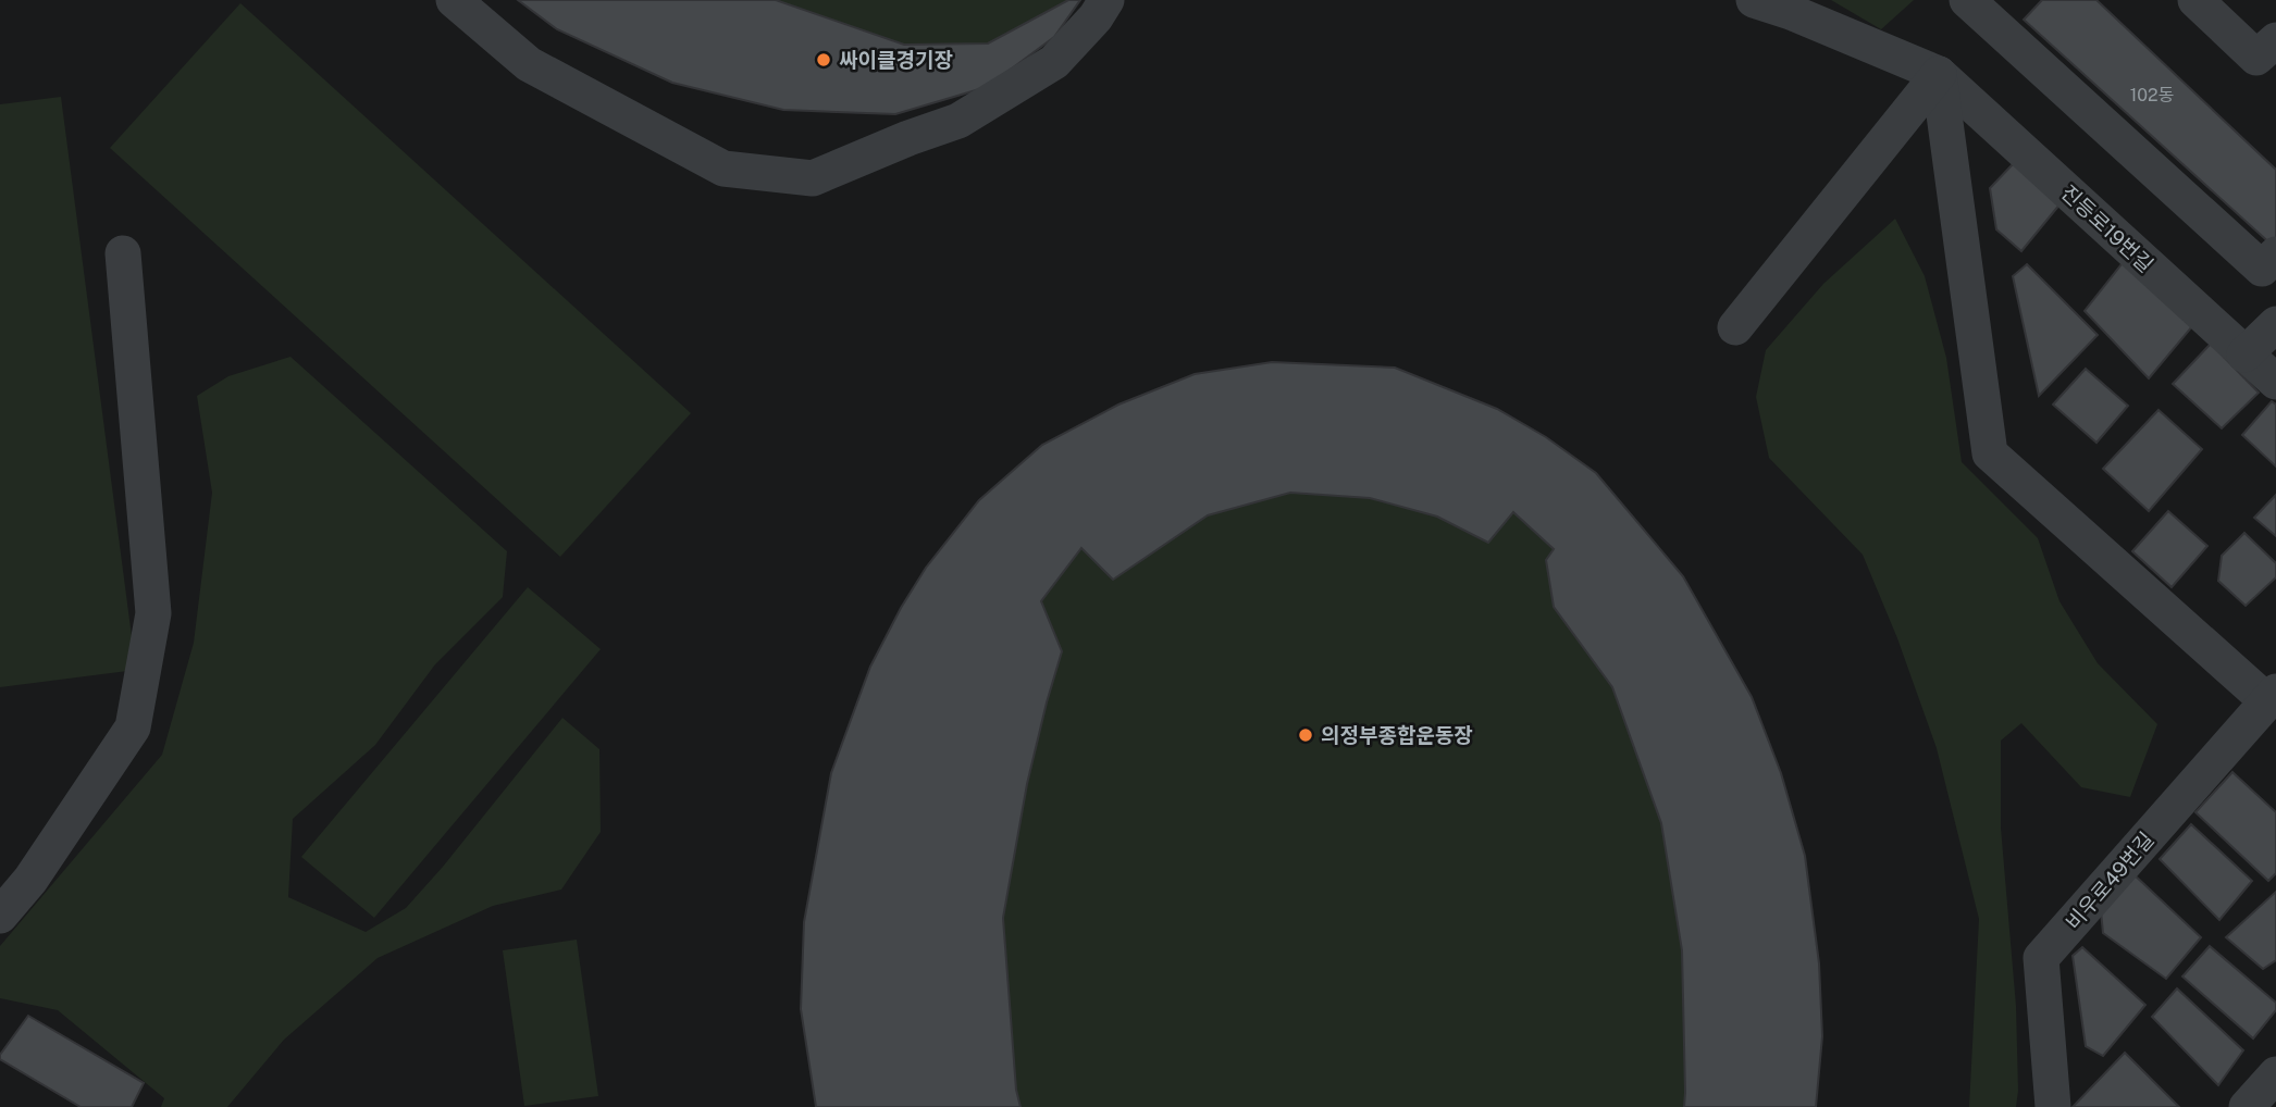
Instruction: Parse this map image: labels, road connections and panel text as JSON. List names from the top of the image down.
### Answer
{
  "streets": {
    "street": ["진등로19번길", "비우로49번길"]
  },
  "places": ["싸이클경기장", "의정부종합운동장"],
  "house_numbers": ["102동"]
}
